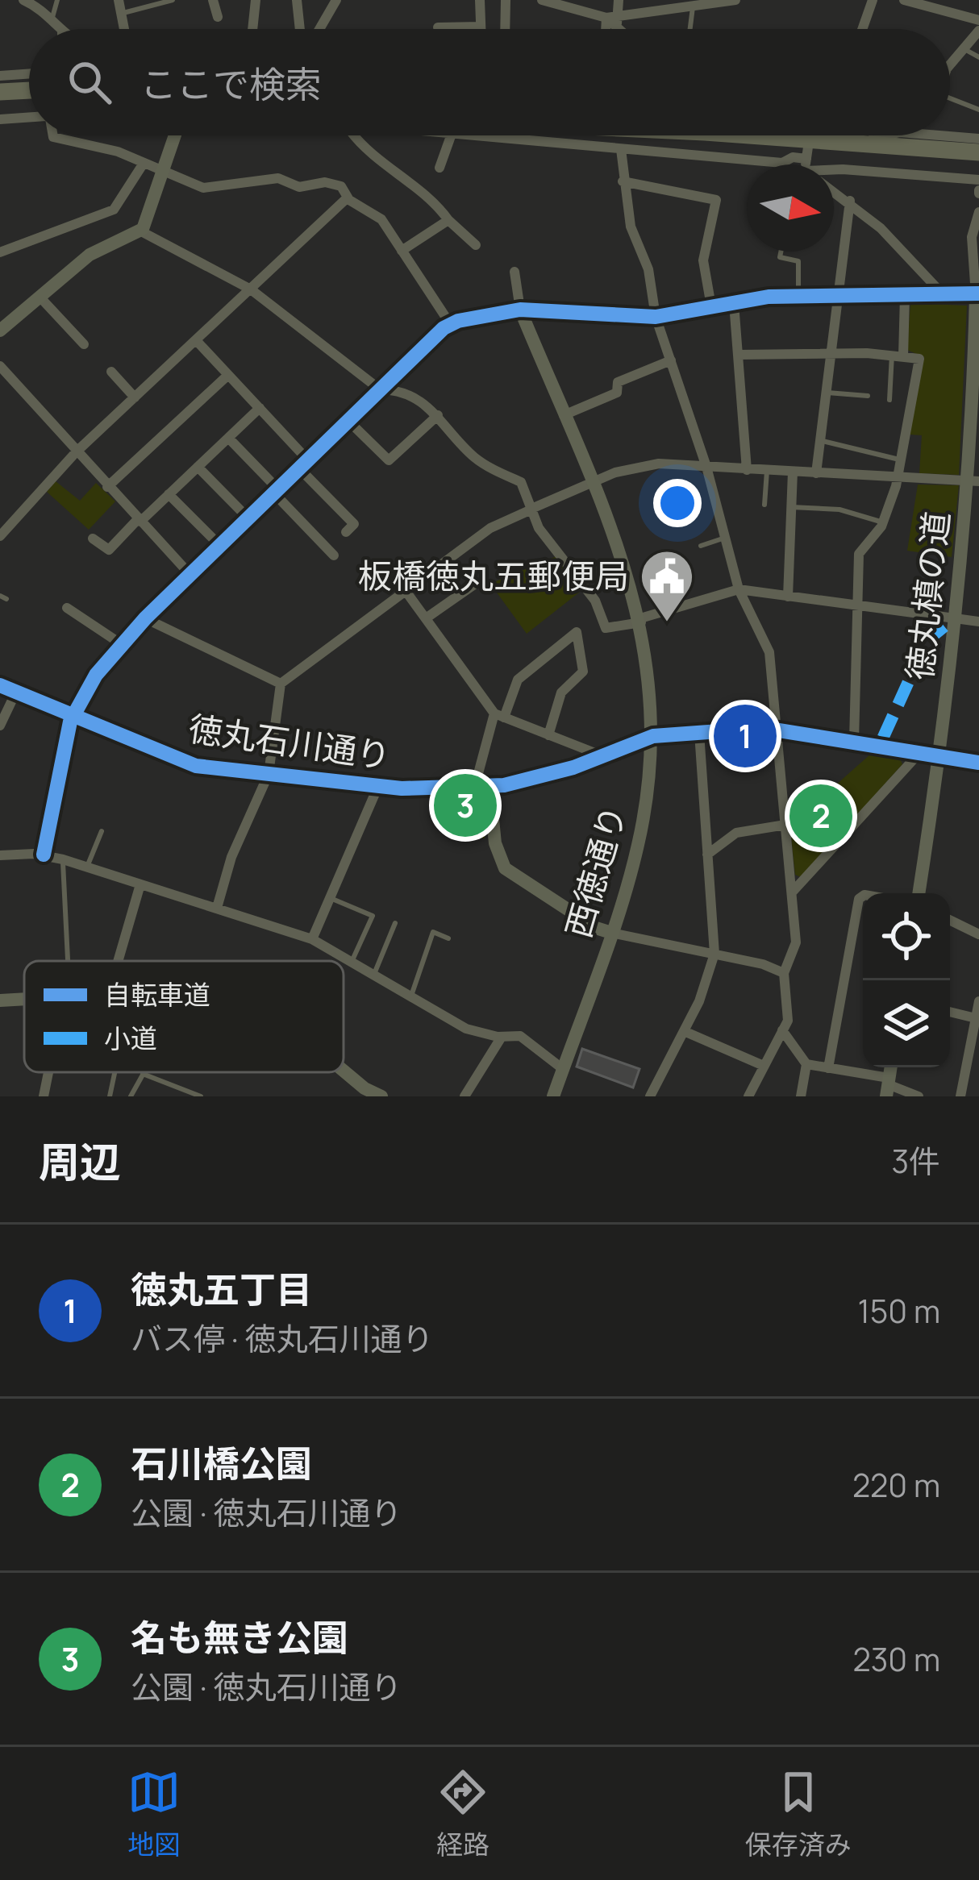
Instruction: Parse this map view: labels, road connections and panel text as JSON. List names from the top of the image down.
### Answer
{
  "streets": {
    "street": ["徳丸槙の道", "徳丸石川通り", "西徳通り"]
  },
  "crossings": [
    ["徳丸槙の道", "徳丸石川通り"],
    ["徳丸石川通り", "西徳通り"]
  ],
  "places": {
    "public building": ["板橋徳丸五郵便局"]
  },
  "legend": ["自転車道", "小道"],
  "north": "right",
  "page": {
    "search": "ここで検索",
    "pins": ["1", "3", "2"],
    "heading": ["周辺", "3件"],
    "list": [
      {
        "mark": "1",
        "name": "徳丸五丁目",
        "note": "バス停 · 徳丸石川通り",
        "value": "150 m"
      },
      {
        "mark": "2",
        "name": "石川橋公園",
        "note": "公園 · 徳丸石川通り",
        "value": "220 m"
      },
      {
        "mark": "3",
        "name": "名も無き公園",
        "note": "公園 · 徳丸石川通り",
        "value": "230 m"
      }
    ],
    "nav": ["地図", "経路", "保存済み"]
  }
}
